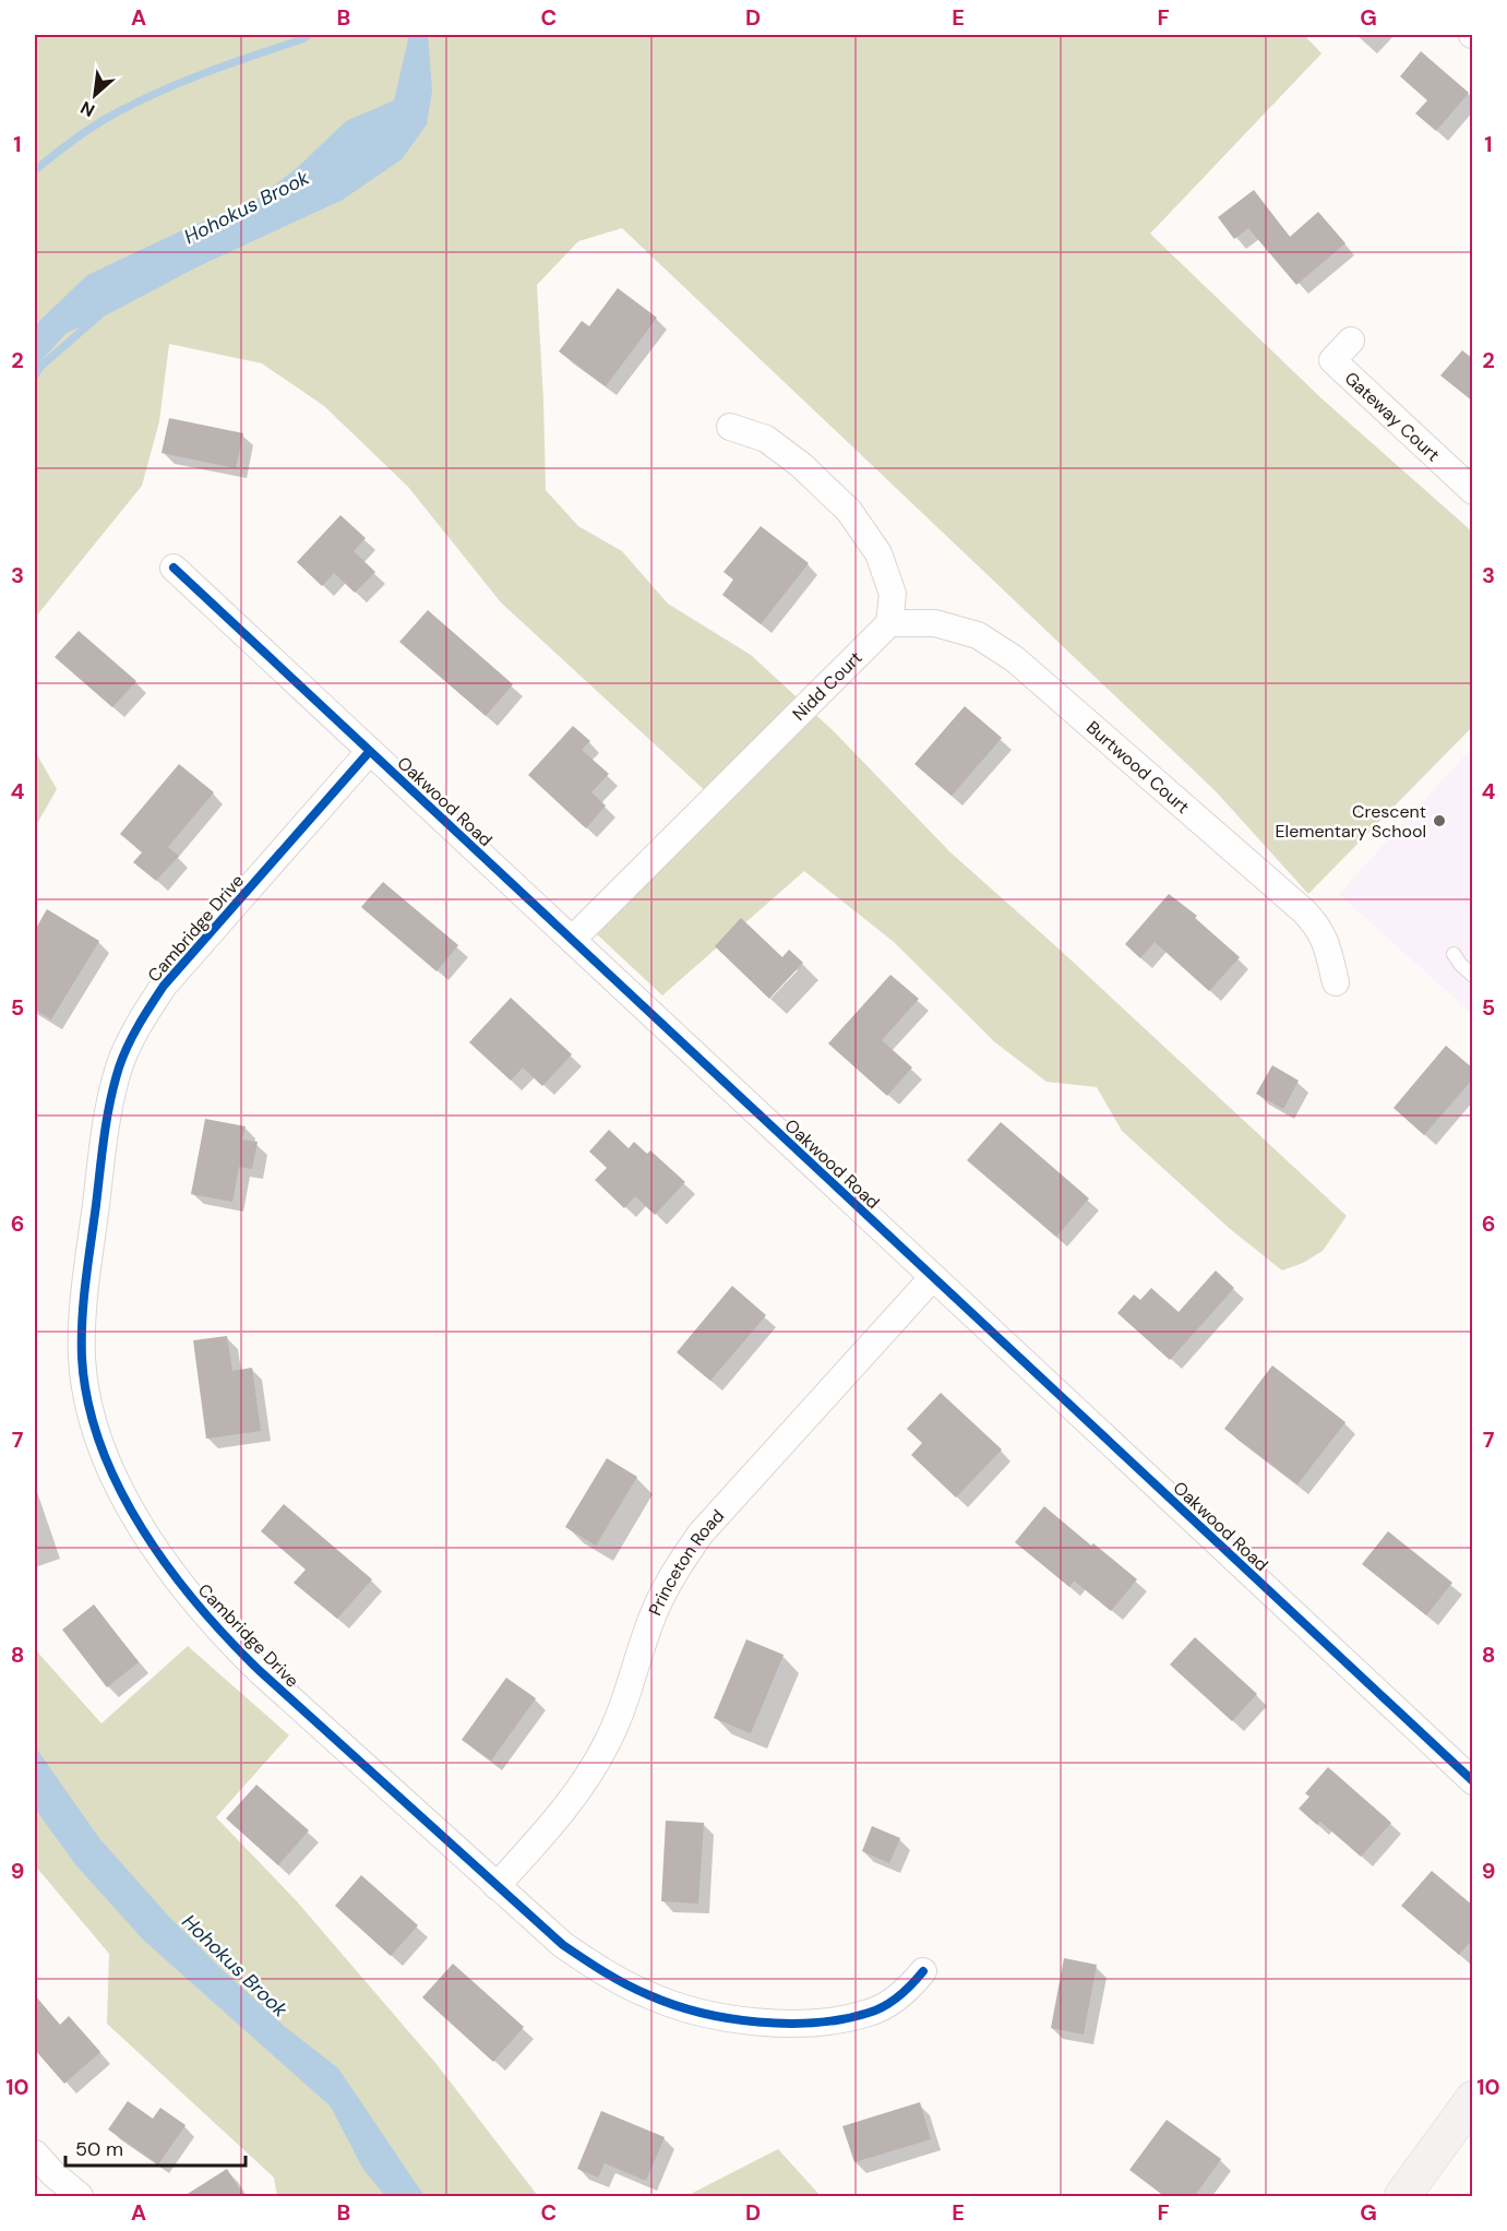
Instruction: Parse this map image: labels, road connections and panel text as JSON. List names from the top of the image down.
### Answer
{
  "streets": {
    "street": [
      "Gateway Court",
      "Nidd Court",
      "Burtwood Court",
      "Oakwood Road",
      "Cambridge Drive",
      "Princeton Road"
    ]
  },
  "crossings": [
    ["Nidd Court", "Burtwood Court"],
    ["Nidd Court", "Oakwood Road"],
    ["Oakwood Road", "Cambridge Drive"],
    ["Oakwood Road", "Princeton Road"],
    ["Cambridge Drive", "Princeton Road"]
  ],
  "water": ["Hohokus Brook"],
  "places": ["Crescent Elementary School"],
  "scale_bar": "50 m",
  "north": "bottom left",
  "grid": {
    "columns": [
      "A",
      "B",
      "C",
      "D",
      "E",
      "F",
      "G"
    ],
    "rows": [
      "1",
      "2",
      "3",
      "4",
      "5",
      "6",
      "7",
      "8",
      "9",
      "10"
    ]
  }
}
